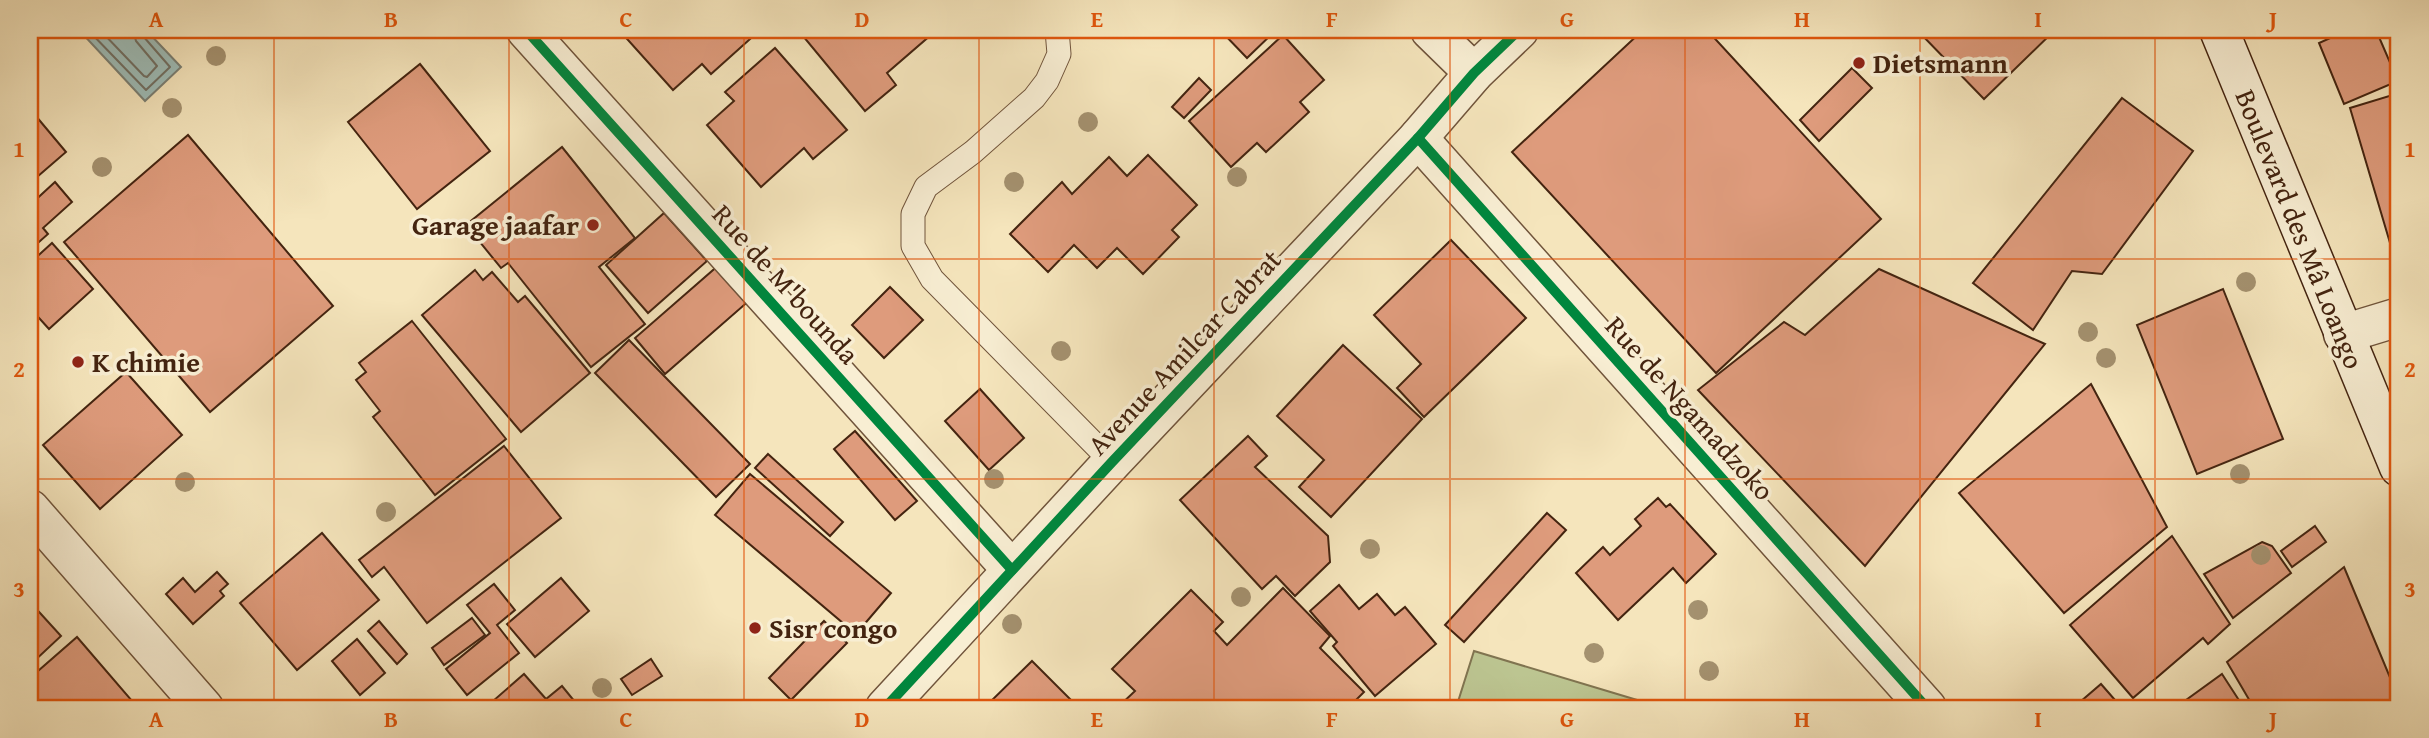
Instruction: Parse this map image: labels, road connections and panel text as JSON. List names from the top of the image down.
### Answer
{
  "streets": {
    "street": [
      "Boulevard des Mâ Loango",
      "Rue de M'bounda",
      "Avenue Amilcar Cabrat",
      "Rue de Ngamadzoko"
    ]
  },
  "crossings": [
    ["Rue de M'bounda", "Avenue Amilcar Cabrat"],
    ["Avenue Amilcar Cabrat", "Rue de Ngamadzoko"]
  ],
  "places": [
    "Dietsmann",
    "Garage jaafar",
    "K chimie",
    "Sisr congo"
  ],
  "grid": {
    "columns": [
      "A",
      "B",
      "C",
      "D",
      "E",
      "F",
      "G",
      "H",
      "I",
      "J"
    ],
    "rows": ["1", "2", "3"]
  }
}
